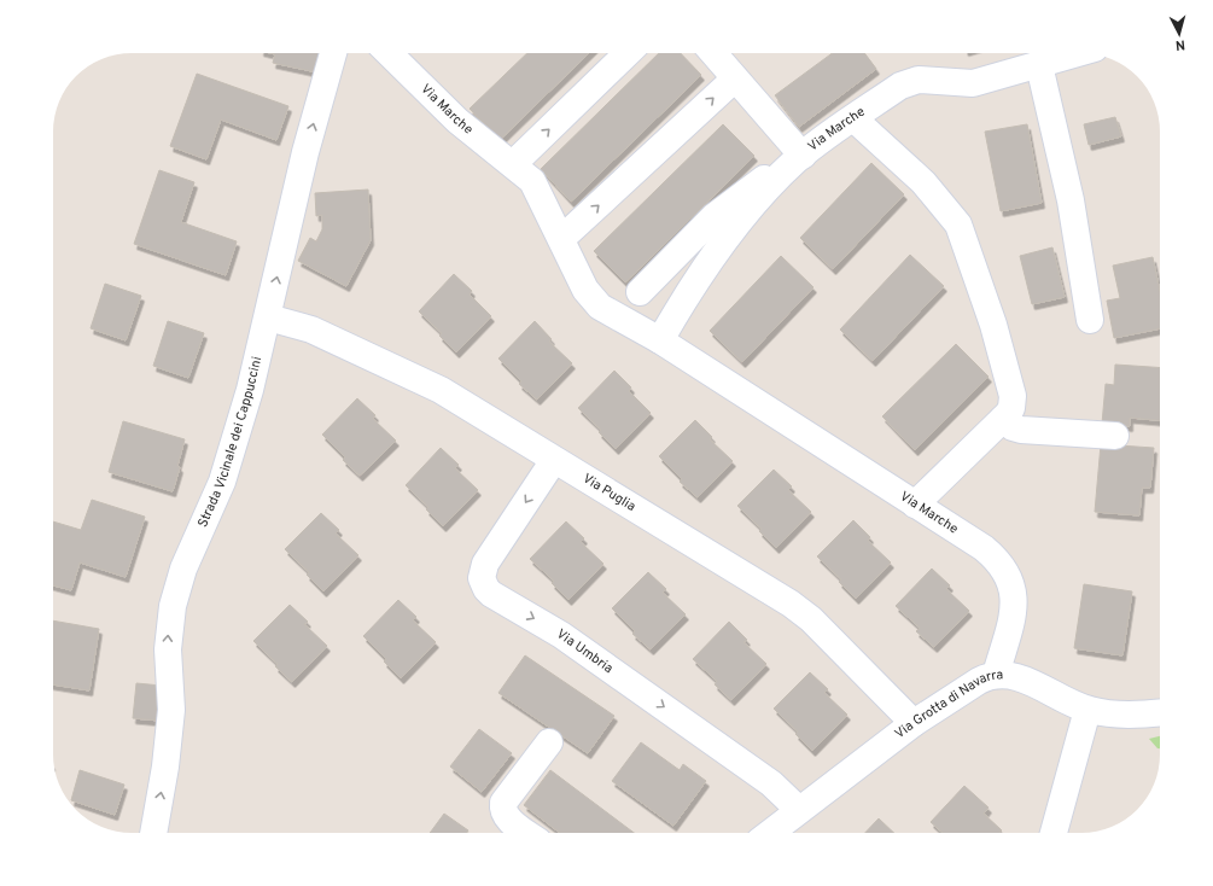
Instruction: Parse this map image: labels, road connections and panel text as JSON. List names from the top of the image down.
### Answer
{
  "streets": {
    "street": [
      "Via Marche",
      "Strada Vicinale dei Cappuccini",
      "Via Puglia",
      "Via Umbria",
      "Via Grotta di Navarra"
    ]
  },
  "crossings": [
    ["Via Marche", "Via Grotta di Navarra"],
    ["Strada Vicinale dei Cappuccini", "Via Puglia"],
    ["Via Puglia", "Via Umbria"],
    ["Via Puglia", "Via Grotta di Navarra"],
    ["Via Umbria", "Via Grotta di Navarra"]
  ],
  "one_way": ["Strada Vicinale dei Cappuccini"],
  "north": "bottom"
}
